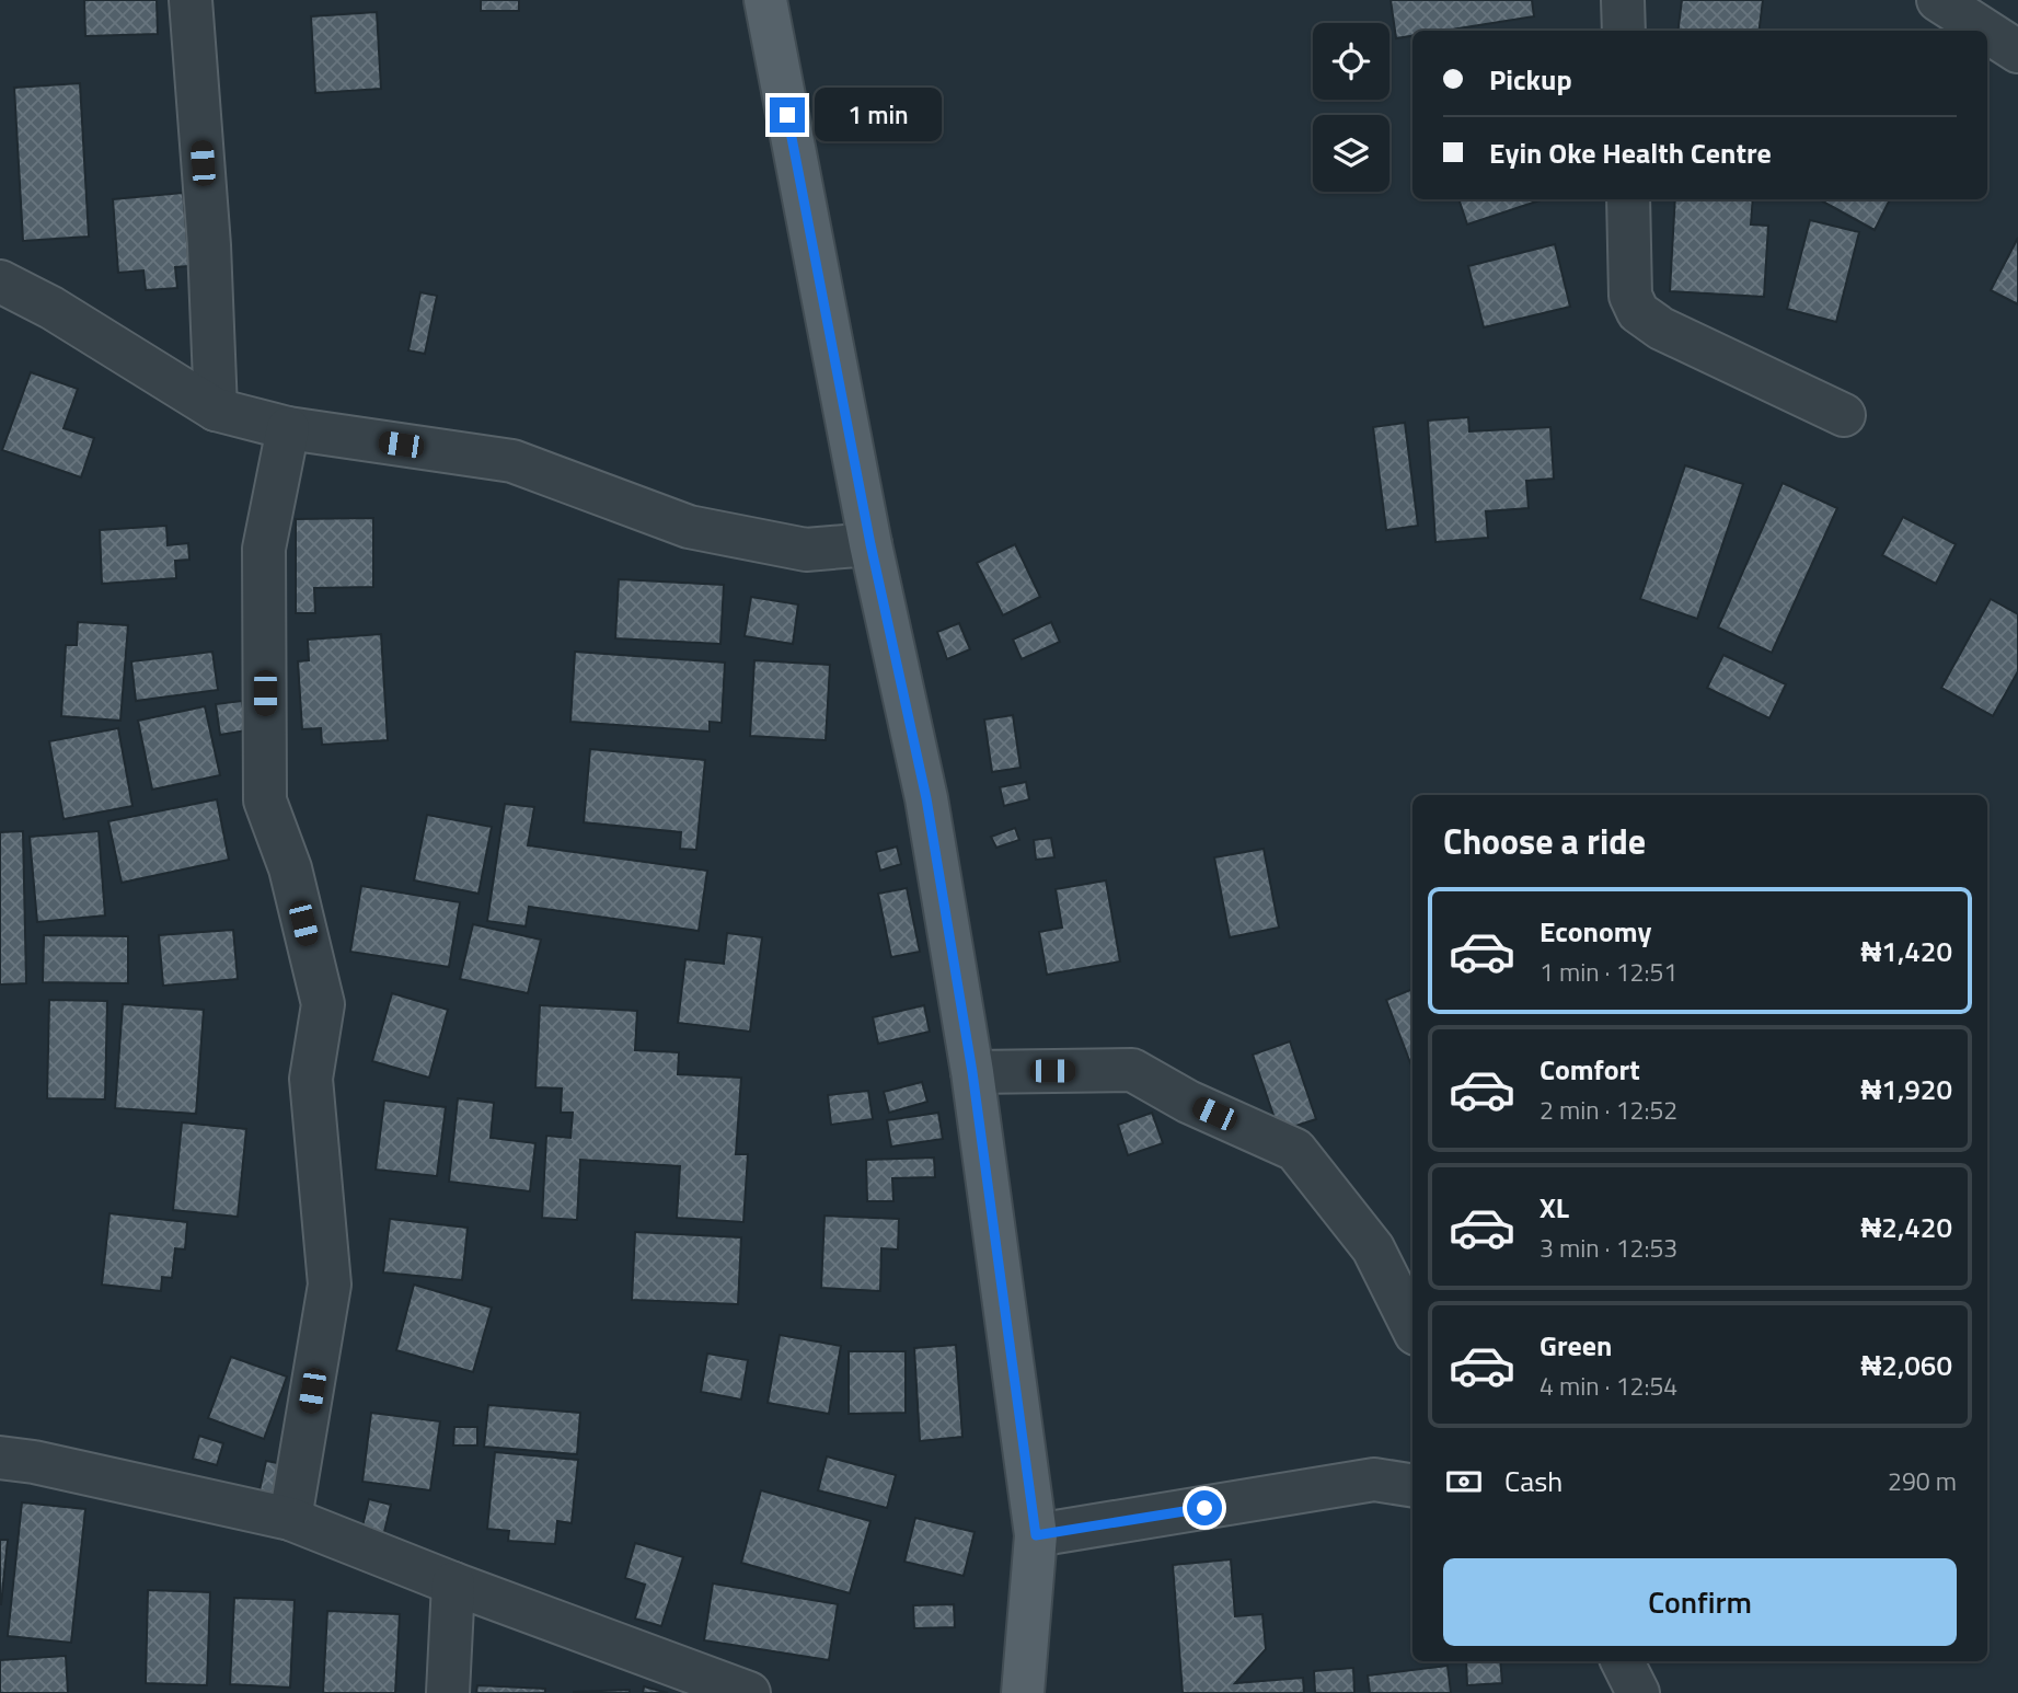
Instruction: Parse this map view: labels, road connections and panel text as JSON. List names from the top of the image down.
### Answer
{
  "page": {
    "banner": ["Pickup", "Eyin Oke Health Centre"],
    "bubble": "1 min",
    "heading": "Choose a ride",
    "list": [
      {
        "name": "Economy",
        "note": "1 min · 12:51",
        "value": "₦1,420"
      },
      {
        "name": "Comfort",
        "note": "2 min · 12:52",
        "value": "₦1,920"
      },
      {
        "name": "XL",
        "note": "3 min · 12:53",
        "value": "₦2,420"
      },
      {
        "name": "Green",
        "note": "4 min · 12:54",
        "value": "₦2,060"
      }
    ],
    "pay": ["Cash", "290 m"],
    "buttons": "Confirm"
  }
}
